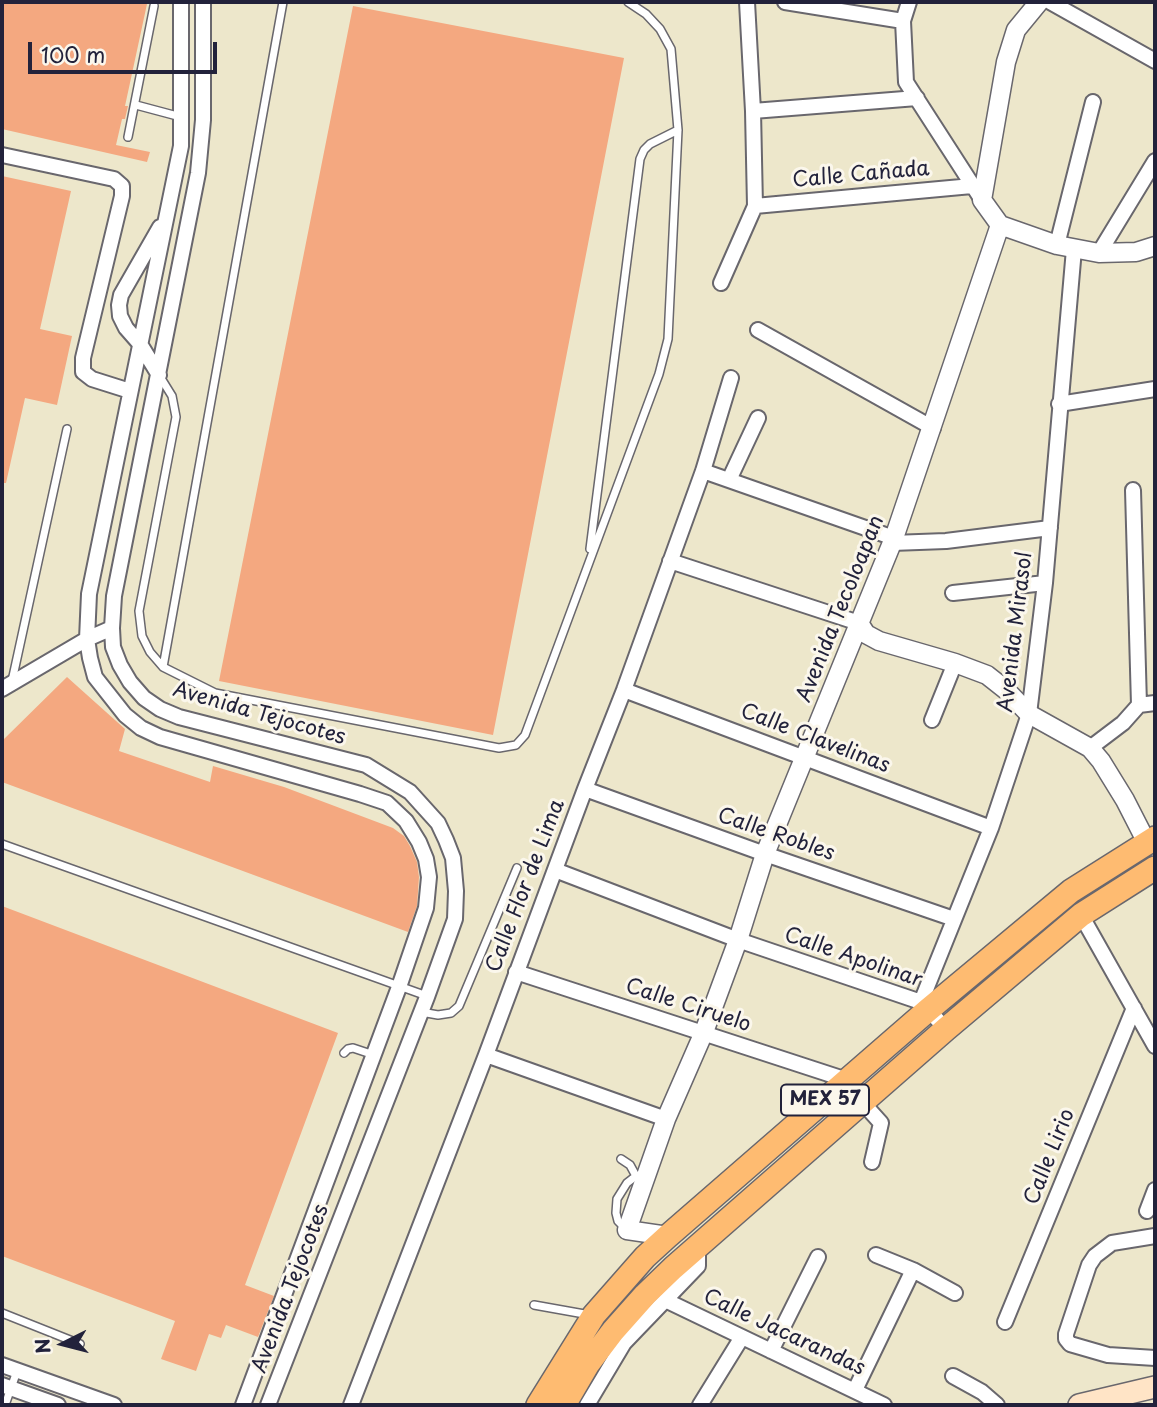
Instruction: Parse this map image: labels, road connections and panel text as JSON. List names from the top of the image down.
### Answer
{
  "streets": {
    "main road": ["MEX 57"],
    "street": [
      "Calle Cañada",
      "Avenida Tecoloapan",
      "Avenida Mirasol",
      "Avenida Tejocotes",
      "Calle Clavelinas",
      "Calle Robles",
      "Calle Flor de Lima",
      "Calle Apolinar",
      "Calle Ciruelo",
      "Calle Lirio",
      "Calle Jacarandas"
    ]
  },
  "crossings": [
    ["Avenida Tecoloapan", "Calle Clavelinas"],
    ["Avenida Tecoloapan", "Calle Robles"],
    ["Avenida Tecoloapan", "Calle Apolinar"],
    ["Avenida Tecoloapan", "Calle Ciruelo"],
    ["Avenida Mirasol", "Calle Clavelinas"],
    ["Avenida Mirasol", "Calle Robles"],
    ["Avenida Mirasol", "Calle Apolinar"],
    ["Avenida Mirasol", "MEX 57"],
    ["Calle Clavelinas", "Calle Flor de Lima"],
    ["Calle Robles", "Calle Flor de Lima"],
    ["Calle Flor de Lima", "Calle Apolinar"],
    ["Calle Flor de Lima", "Calle Ciruelo"],
    ["Calle Apolinar", "MEX 57"],
    ["Calle Ciruelo", "MEX 57"]
  ],
  "scale_bar": "100 m",
  "north": "left"
}
